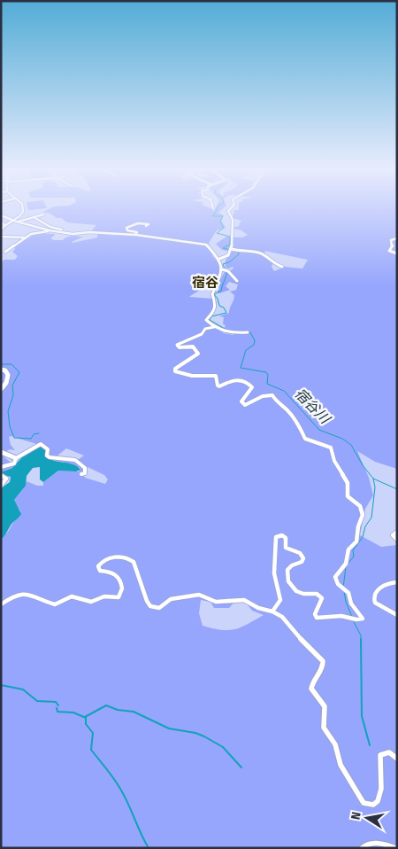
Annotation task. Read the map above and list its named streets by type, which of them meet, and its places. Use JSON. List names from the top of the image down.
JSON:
{
  "districts": ["宿谷"],
  "water": ["宿谷川"],
  "north": "left"
}
